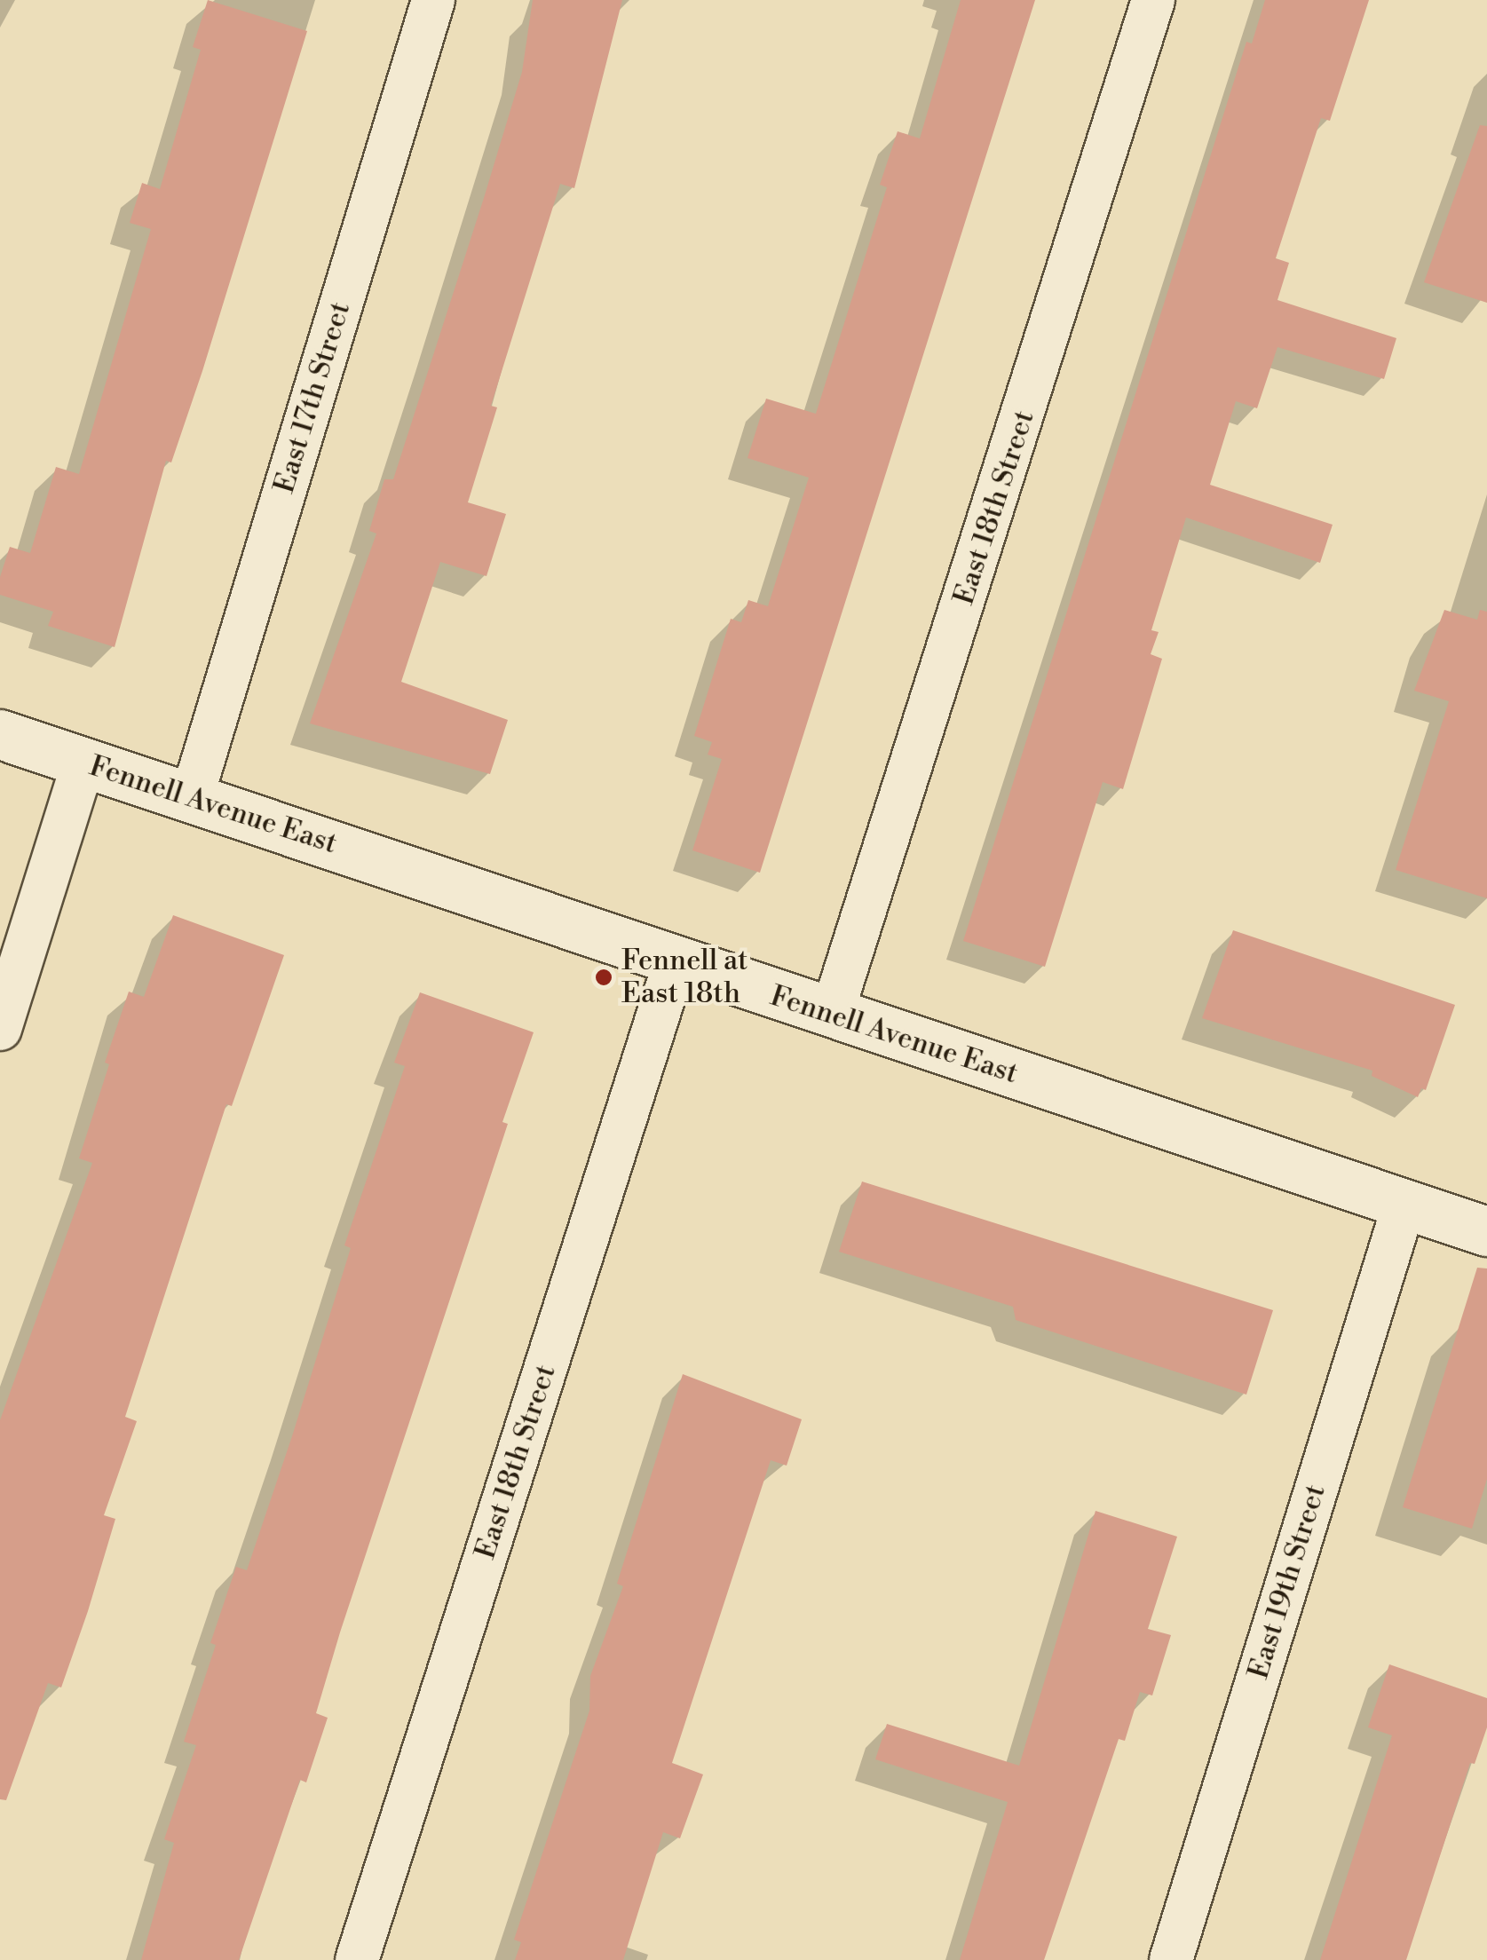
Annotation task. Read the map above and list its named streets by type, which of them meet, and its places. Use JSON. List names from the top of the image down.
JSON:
{
  "streets": {
    "main road": ["Fennell Avenue East"],
    "street": ["East 17th Street", "East 18th Street", "East 19th Street"]
  },
  "crossings": [
    ["East 17th Street", "Fennell Avenue East"],
    ["East 18th Street", "Fennell Avenue East"],
    ["Fennell Avenue East", "East 19th Street"]
  ],
  "places": ["Fennell at East 18th"]
}
